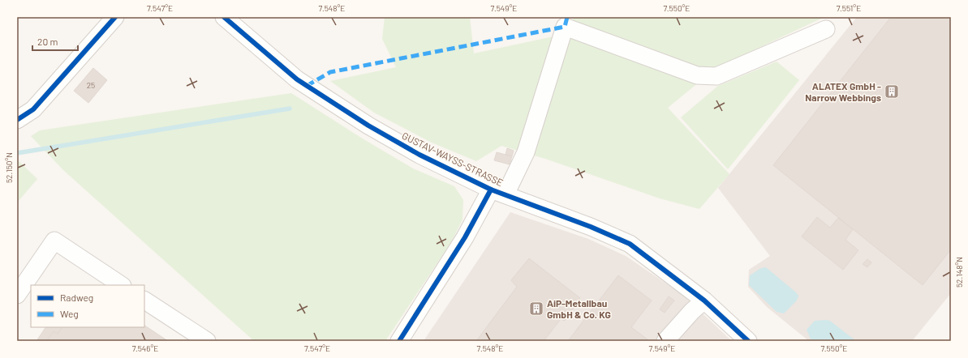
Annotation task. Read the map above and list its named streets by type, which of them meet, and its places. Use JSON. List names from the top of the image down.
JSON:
{
  "streets": {
    "street": ["GUSTAV-WAYSS-STRASSE"]
  },
  "places": {
    "building": ["ALATEX GmbH - Narrow Webbings", "AiP-Metallbau GmbH & Co. KG"]
  },
  "house_numbers": ["25"],
  "legend": ["Radweg", "Weg"],
  "scale_bar": "20 m",
  "coordinates": [
    "7.547°E",
    "7.548°E",
    "7.549°E",
    "7.550°E",
    "7.551°E",
    "52.150°N",
    "52.148°N",
    "7.546°E"
  ]
}
